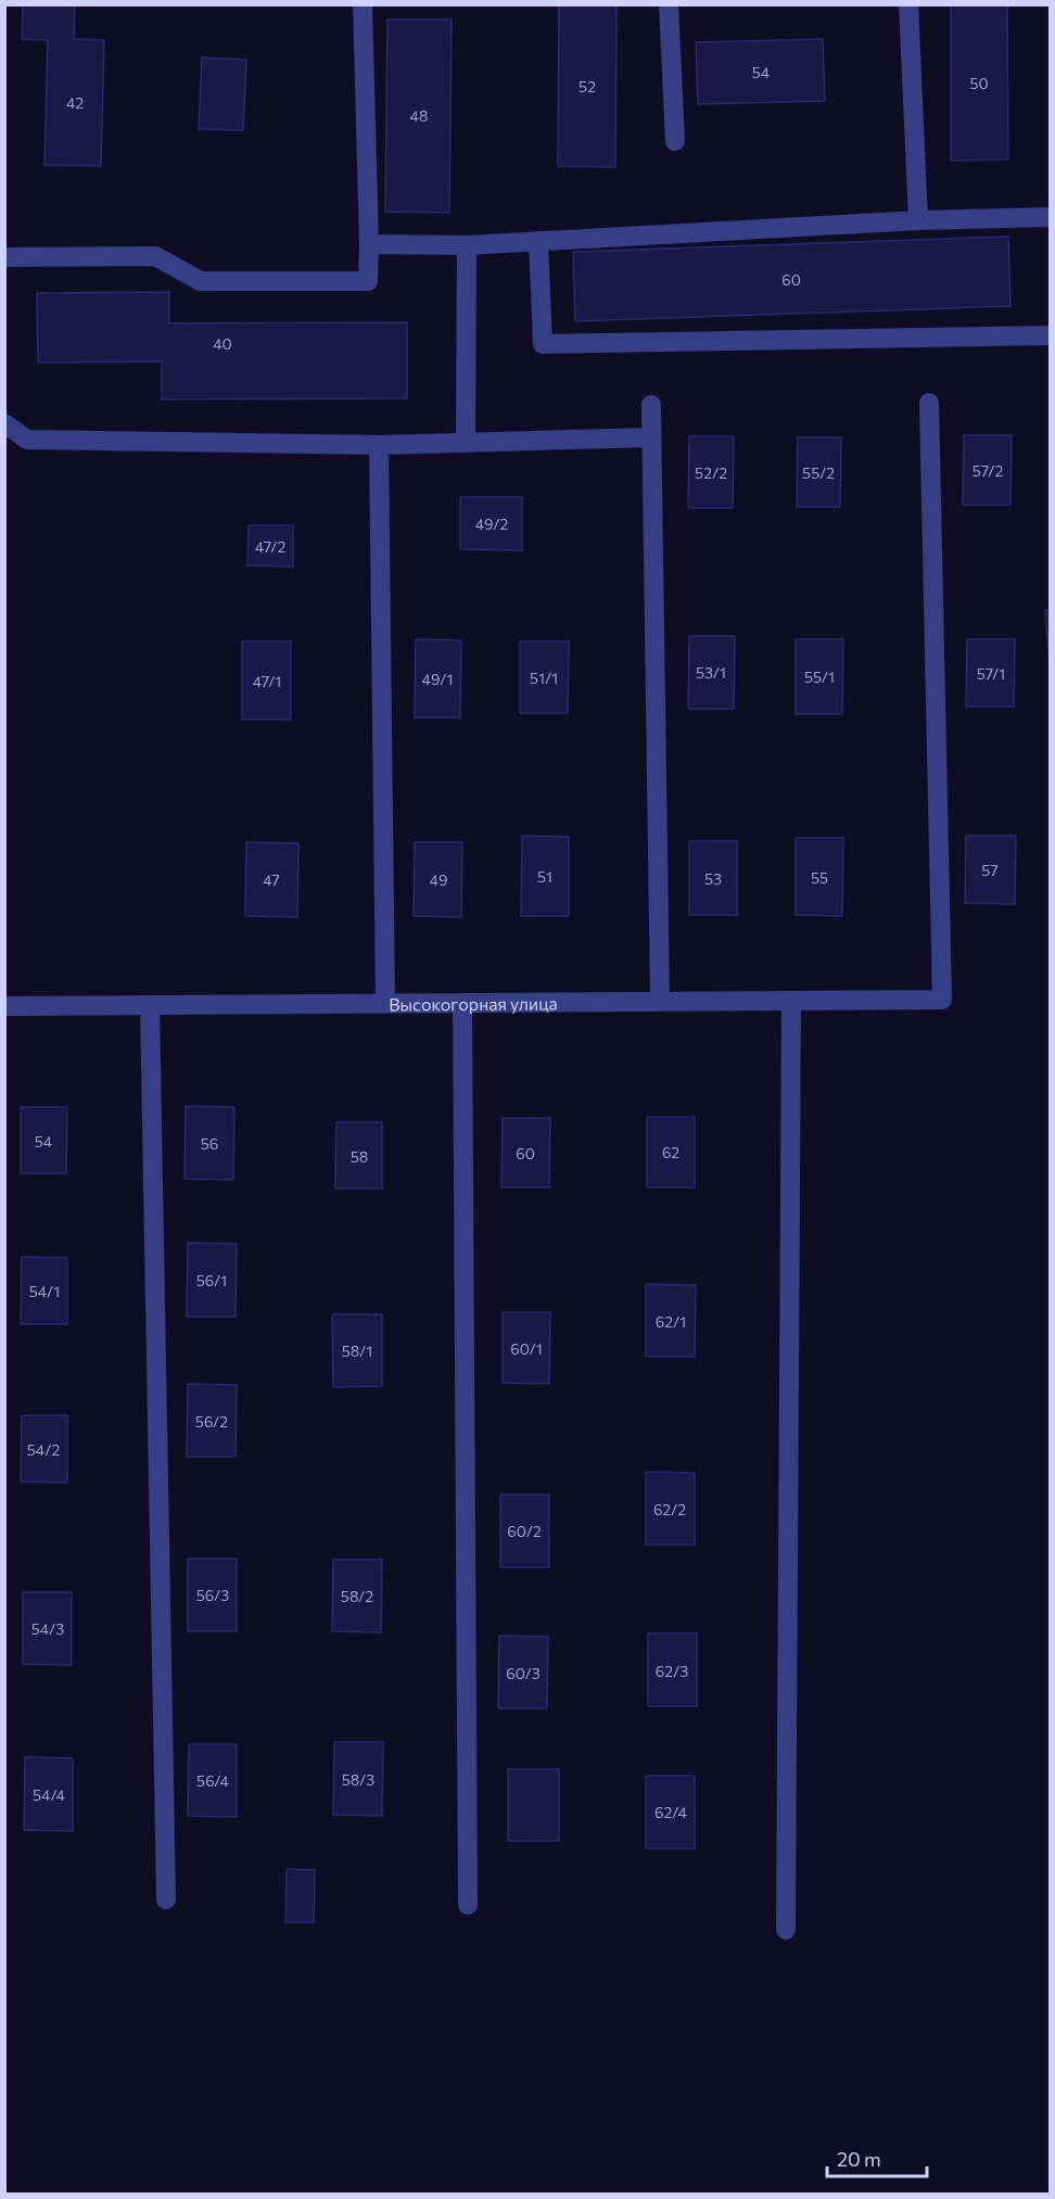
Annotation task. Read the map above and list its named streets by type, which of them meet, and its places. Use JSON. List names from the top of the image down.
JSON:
{
  "streets": {
    "street": ["Высокогорная улица"]
  },
  "house_numbers": [
    "54",
    "50",
    "52",
    "42",
    "48",
    "60",
    "40",
    "57/2",
    "52/2",
    "55/2",
    "49/2",
    "47/2",
    "53/1",
    "57/1",
    "55/1",
    "51/1",
    "49/1",
    "47/1",
    "57",
    "51",
    "55",
    "53",
    "47",
    "49",
    "54",
    "56",
    "62",
    "60",
    "58",
    "56/1",
    "54/1",
    "62/1",
    "60/1",
    "58/1",
    "56/2",
    "54/2",
    "62/2",
    "60/2",
    "56/3",
    "58/2",
    "54/3",
    "62/3",
    "60/3",
    "58/3",
    "56/4",
    "54/4",
    "62/4"
  ],
  "scale_bar": "20 m"
}
